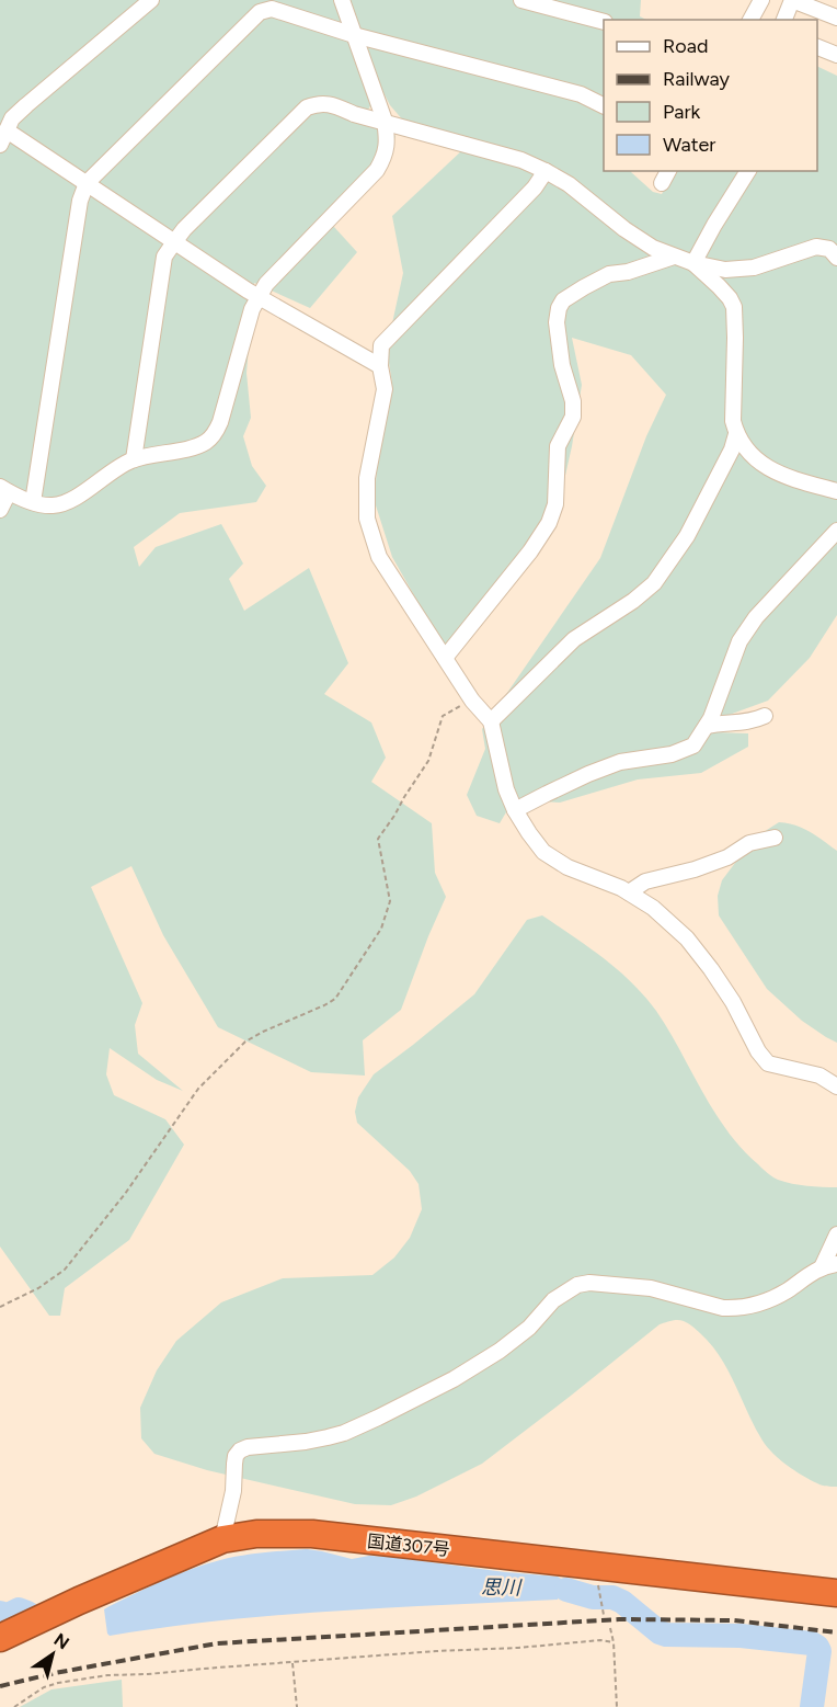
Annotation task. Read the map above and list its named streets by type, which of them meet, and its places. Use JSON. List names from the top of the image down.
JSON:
{
  "streets": {
    "highway": ["国道307号"]
  },
  "water": ["思川"],
  "legend": [
    "Road",
    "Railway",
    "Park",
    "Water"
  ],
  "north": "top right"
}
